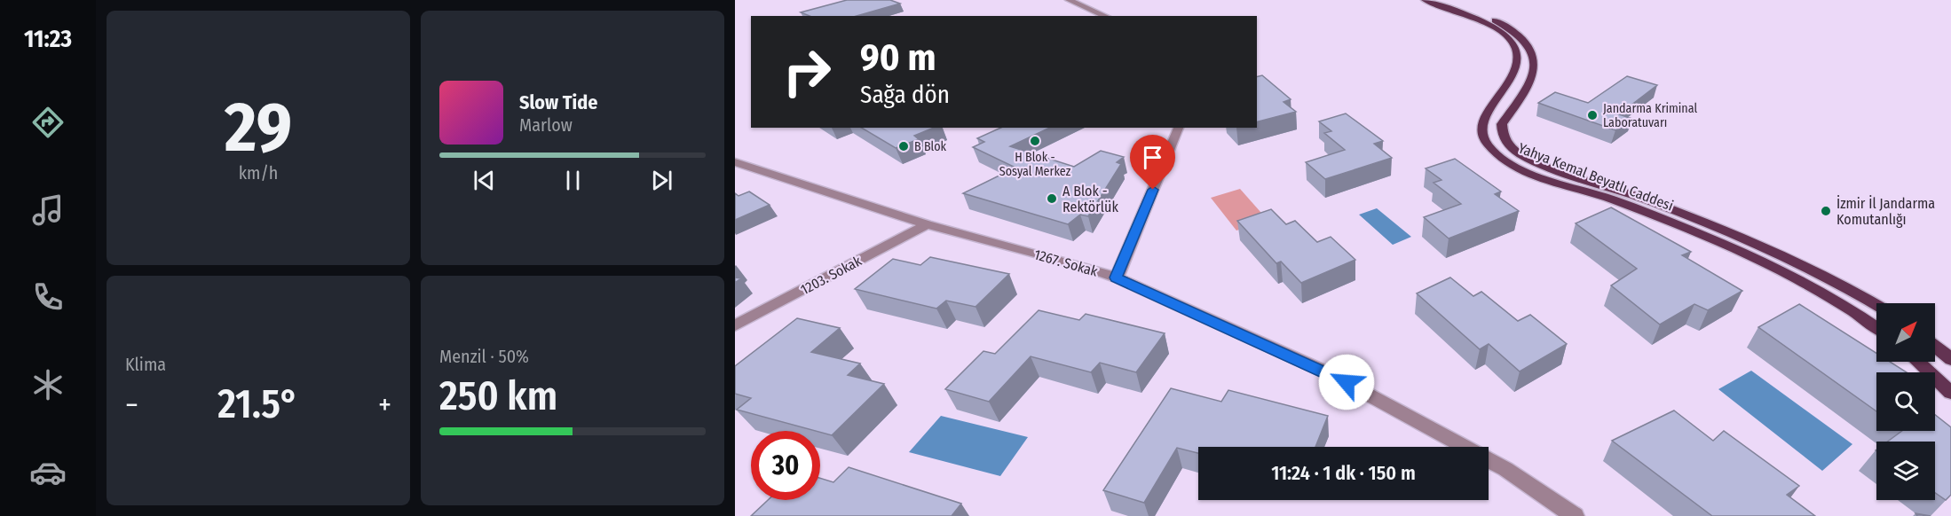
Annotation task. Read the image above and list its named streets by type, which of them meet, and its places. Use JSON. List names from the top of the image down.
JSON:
{
  "streets": {
    "main road": ["Yahya Kemal Beyatlı Caddesi"],
    "street": ["1267. Sokak", "1203. Sokak"]
  },
  "crossings": [
    ["1267. Sokak", "1203. Sokak"]
  ],
  "places": [
    "Jandarma Kriminal Laboratuvarı",
    "H Blok - Sosyal Merkez",
    "B Blok",
    "A Blok - Rektörlük",
    "İzmir İl Jandarma Komutanlığı"
  ],
  "north": "top right",
  "page": {
    "tabs": "11:23",
    "tile": [
      ["29", "km/h"],
      "Klima",
      ["Menzil · 50%", "250 km"]
    ],
    "turn": ["90 m", "Sağa dön"],
    "song": ["Slow Tide", "Marlow"],
    "heat": ["−", "21.5°", "+"],
    "limit": "30",
    "trip": "11:24 · 1 dk · 150 m"
  }
}
